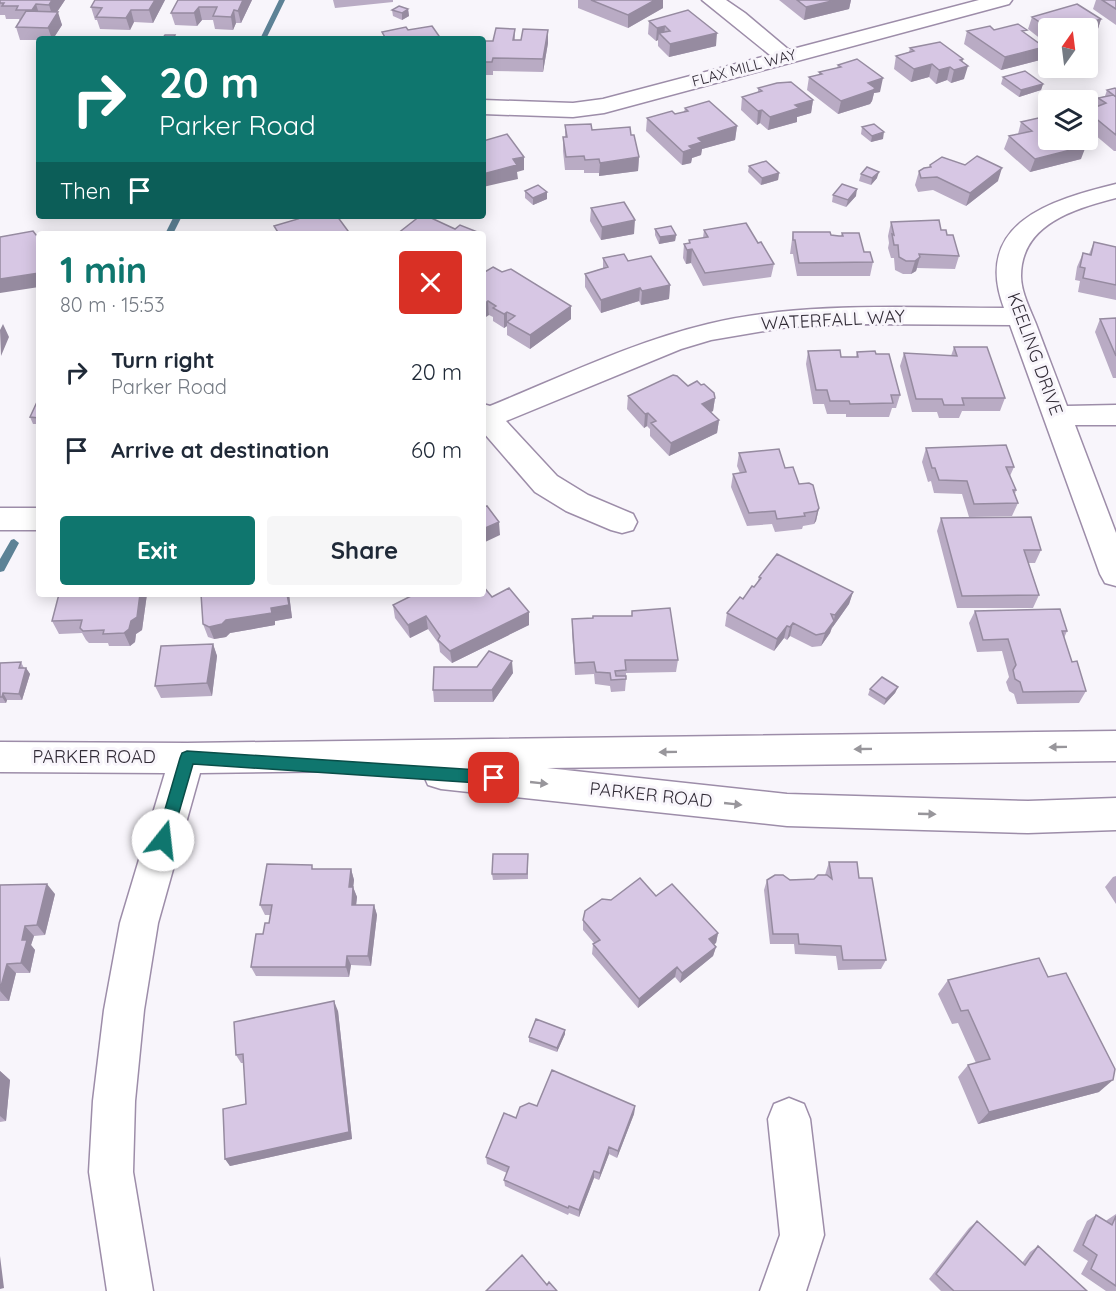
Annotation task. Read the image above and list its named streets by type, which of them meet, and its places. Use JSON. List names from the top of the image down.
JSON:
{
  "streets": {
    "street": [
      "FLAX MILL WAY",
      "WATERFALL WAY",
      "KEELING DRIVE",
      "PARKER ROAD"
    ]
  },
  "crossings": [
    ["WATERFALL WAY", "KEELING DRIVE"]
  ],
  "north": "top",
  "page": {
    "turn": ["20 m", "Parker Road"],
    "then": "Then",
    "heading": ["1 min", "80 m · 15:53"],
    "list": [
      {
        "name": "Turn right",
        "note": "Parker Road",
        "value": "20 m"
      },
      {
        "name": "Arrive at destination",
        "value": "60 m"
      }
    ],
    "buttons": ["Exit", "Share"]
  }
}
